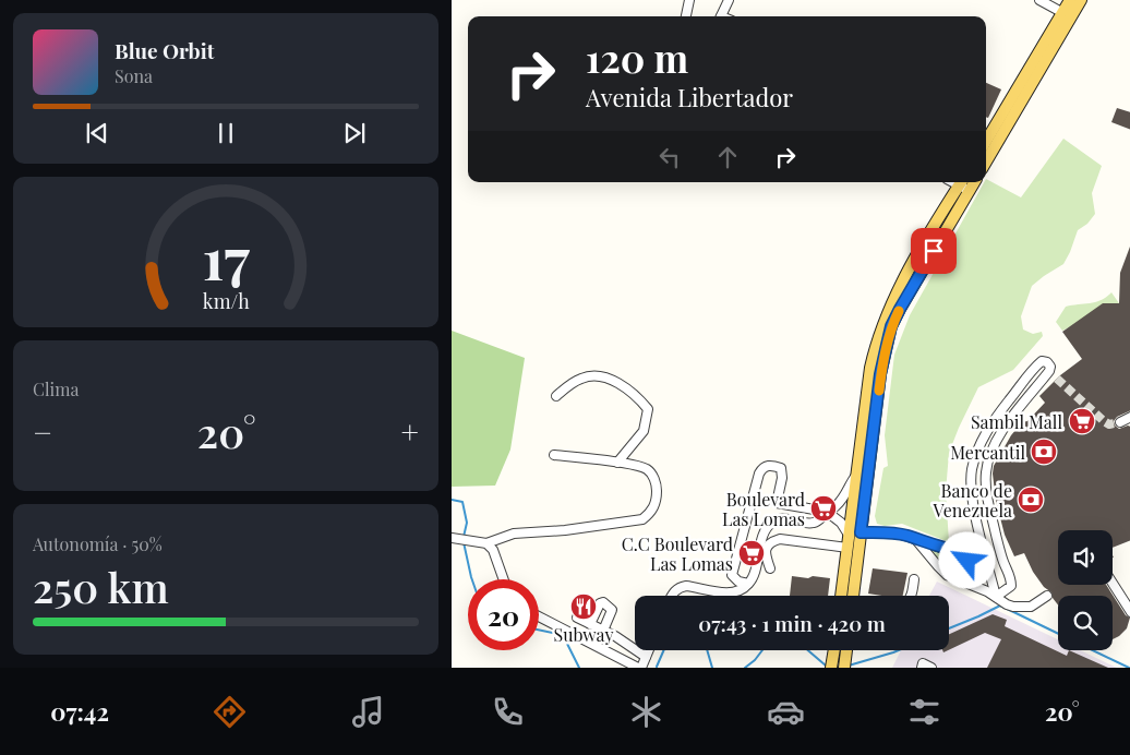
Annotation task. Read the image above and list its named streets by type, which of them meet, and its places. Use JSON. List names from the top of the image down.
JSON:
{
  "places": {
    "supermarket": ["Sambil Mall", "Boulevard Las Lomas", "C.C Boulevard Las Lomas"],
    "bank": ["Mercantil", "Banco de Venezuela"],
    "restaurant": ["Subway"]
  },
  "page": {
    "turn": ["120 m", "Avenida Libertador"],
    "song": ["Blue Orbit", "Sona"],
    "tile": [
      "Clima",
      ["Autonomía · 50%", "250 km"]
    ],
    "heat": ["−", "20°", "+"],
    "limit": "20",
    "trip": "07:43 · 1 min · 420 m",
    "tabs": ["07:42", "20°"],
    "gauge": ["17", "km/h"]
  }
}
